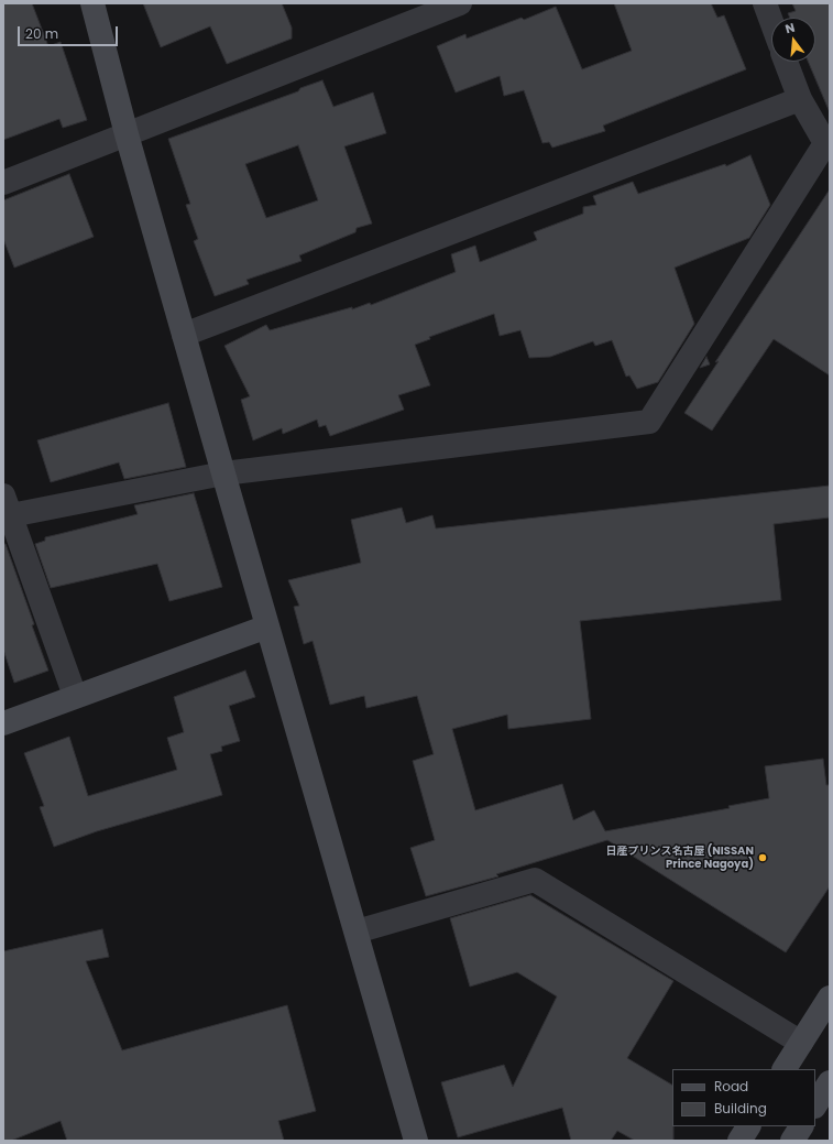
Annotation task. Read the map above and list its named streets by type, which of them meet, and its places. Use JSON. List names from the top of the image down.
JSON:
{
  "places": ["日産プリンス名古屋 (NISSAN Prince Nagoya)"],
  "legend": ["Road", "Building"],
  "scale_bar": "20 m",
  "north": "top"
}
